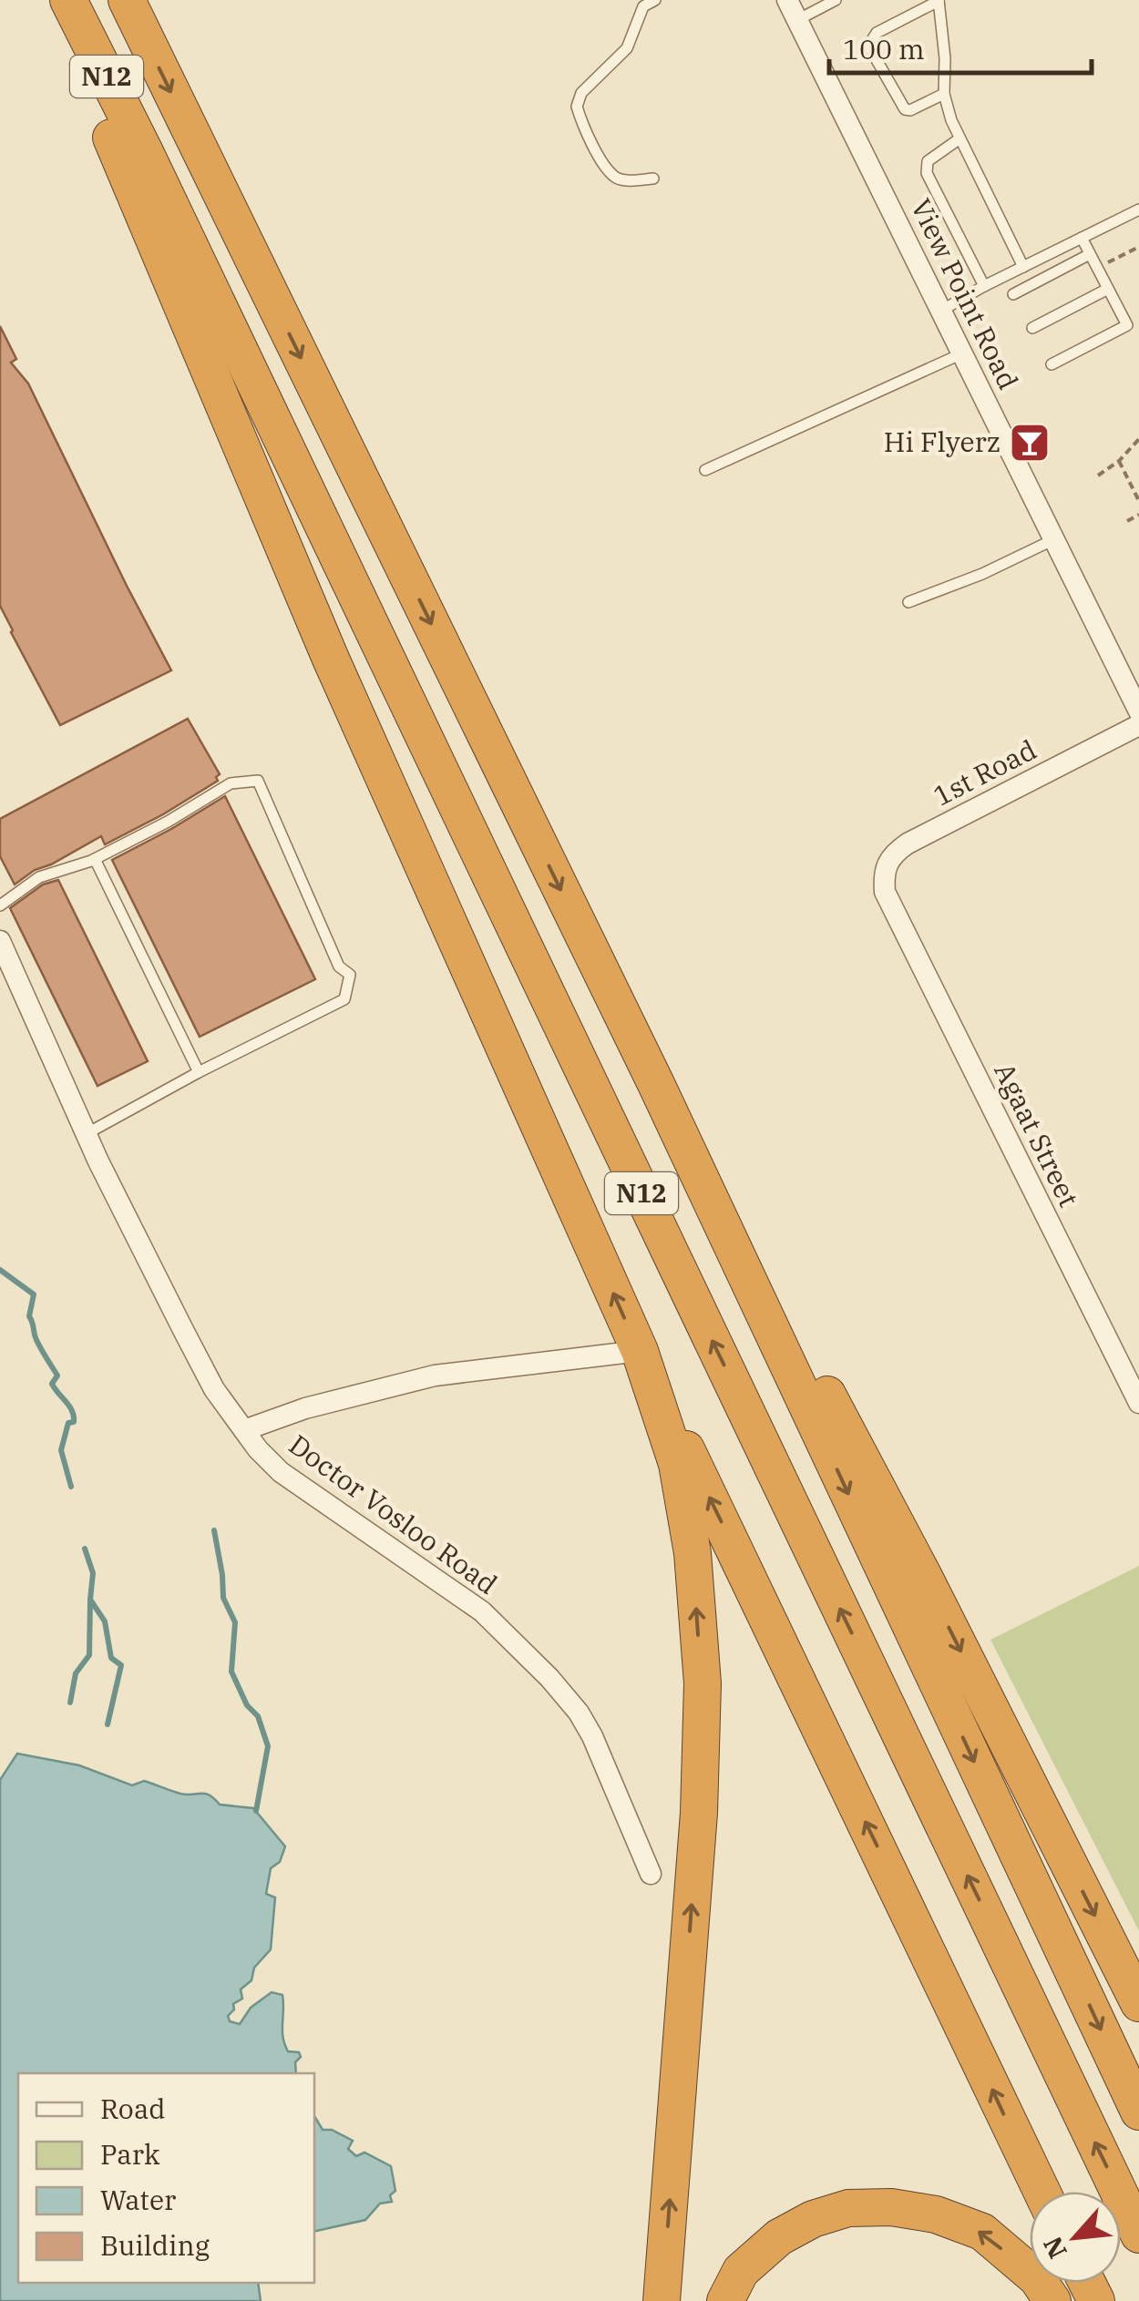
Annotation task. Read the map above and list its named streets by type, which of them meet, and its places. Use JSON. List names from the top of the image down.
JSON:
{
  "streets": {
    "highway": ["N12"],
    "street": [
      "View Point Road",
      "1st Road",
      "Agaat Street",
      "Doctor Vosloo Road"
    ]
  },
  "crossings": [
    ["1st Road", "Agaat Street"]
  ],
  "places": {
    "bar": ["Hi Flyerz"]
  },
  "legend": [
    "Road",
    "Park",
    "Water",
    "Building"
  ],
  "scale_bar": "100 m",
  "north": "bottom left"
}
